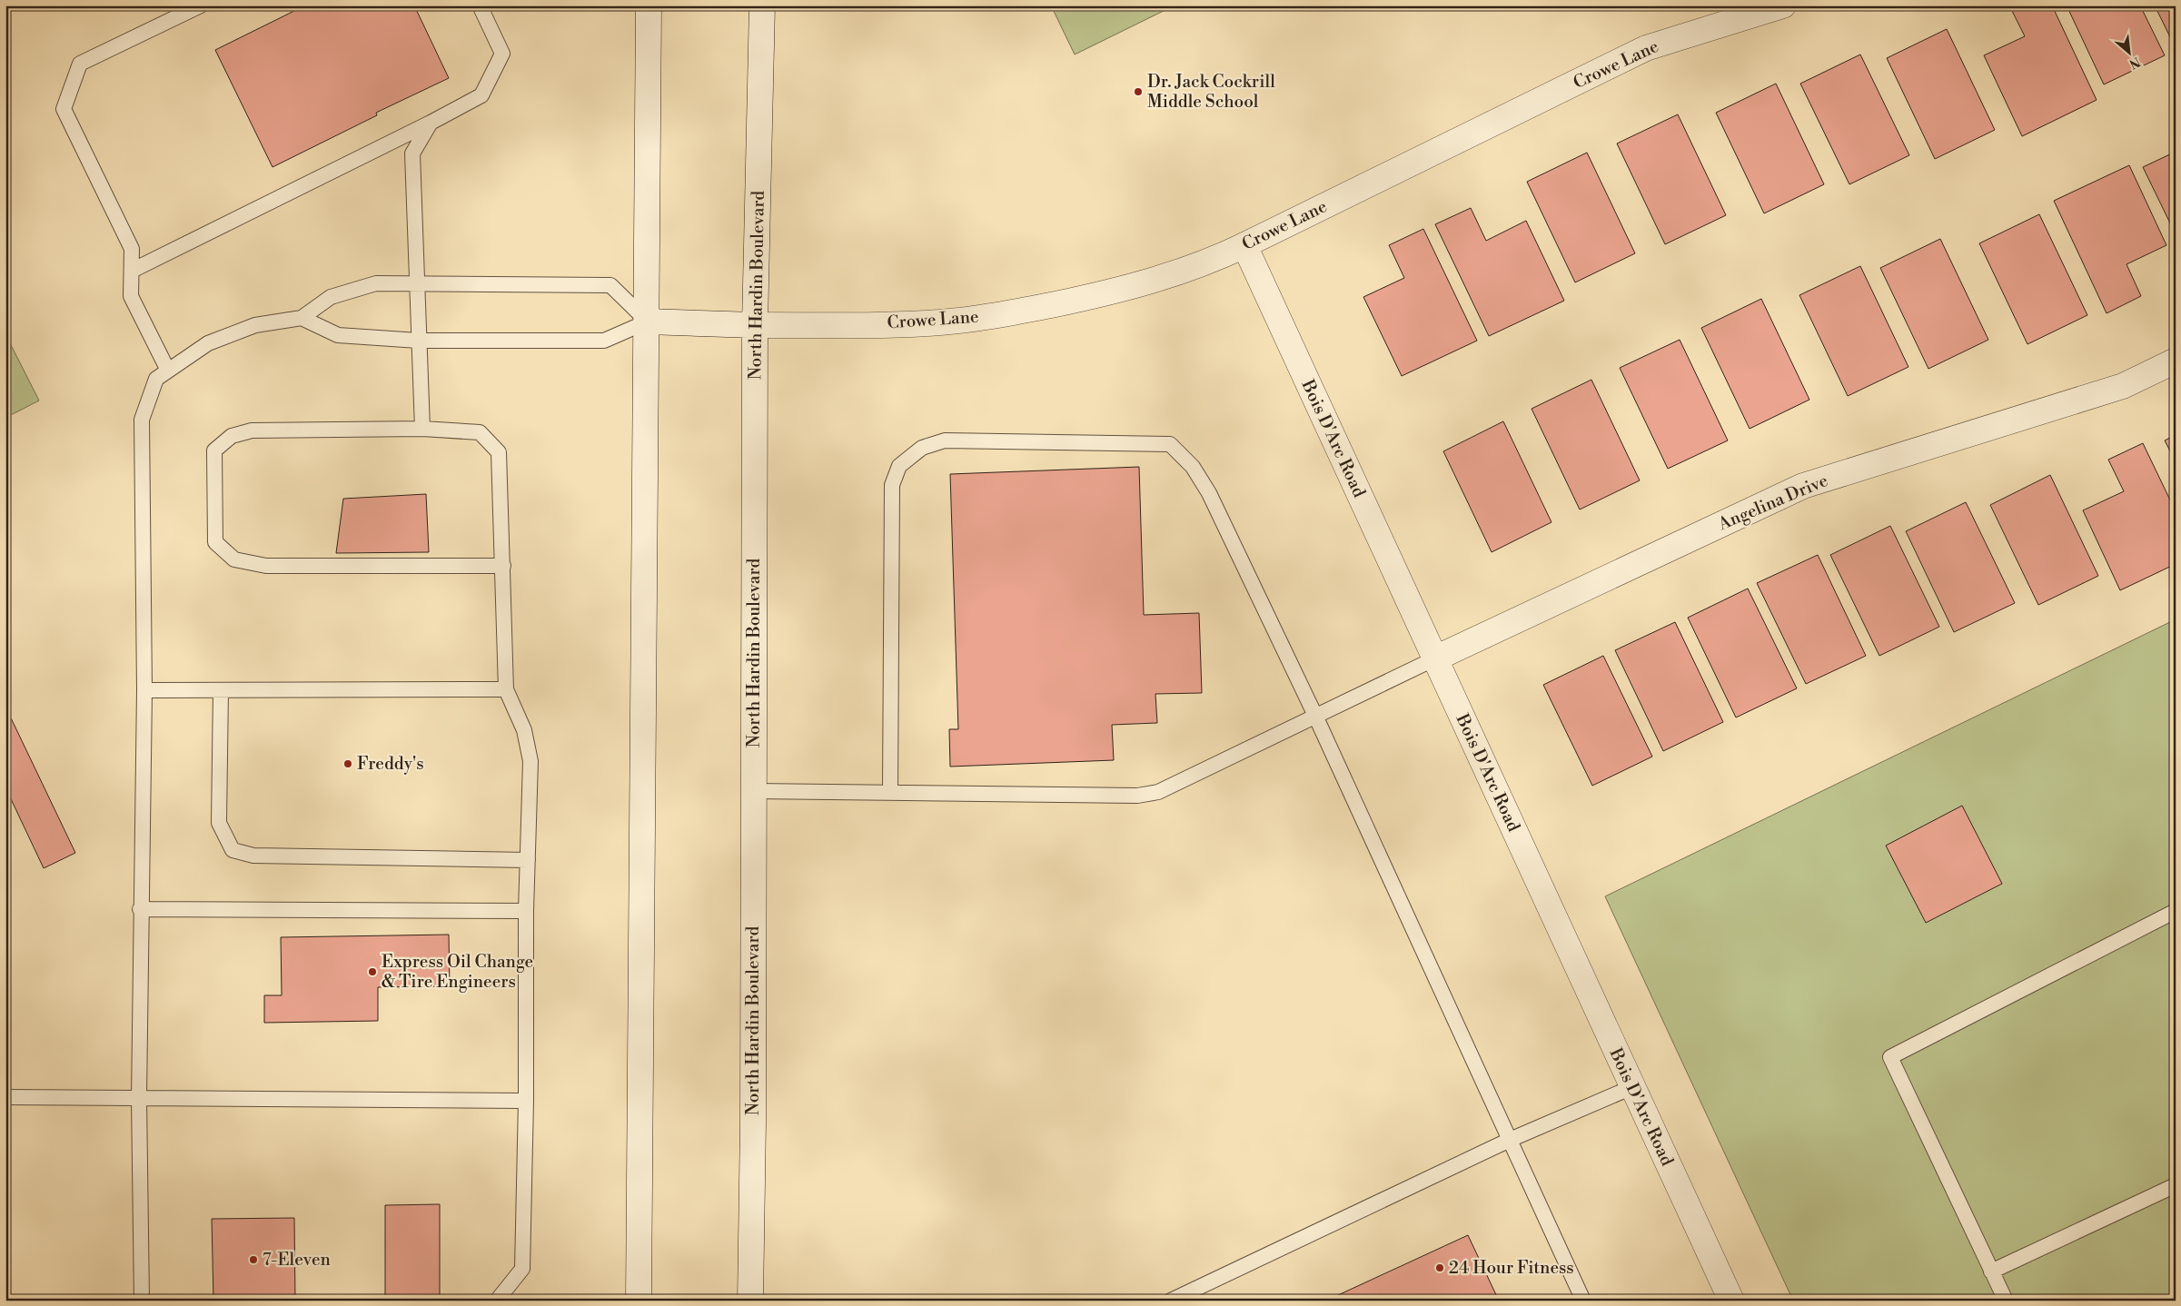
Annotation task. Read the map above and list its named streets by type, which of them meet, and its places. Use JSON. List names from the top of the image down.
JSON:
{
  "streets": {
    "street": [
      "Crowe Lane",
      "North Hardin Boulevard",
      "Bois D'Arc Road",
      "Angelina Drive"
    ]
  },
  "crossings": [
    ["Crowe Lane", "North Hardin Boulevard"],
    ["Crowe Lane", "Bois D'Arc Road"],
    ["Bois D'Arc Road", "Angelina Drive"]
  ],
  "places": [
    "Dr. Jack Cockrill Middle School",
    "Freddy's",
    "Express Oil Change & Tire Engineers",
    "7-Eleven",
    "24 Hour Fitness"
  ],
  "north": "bottom right"
}
